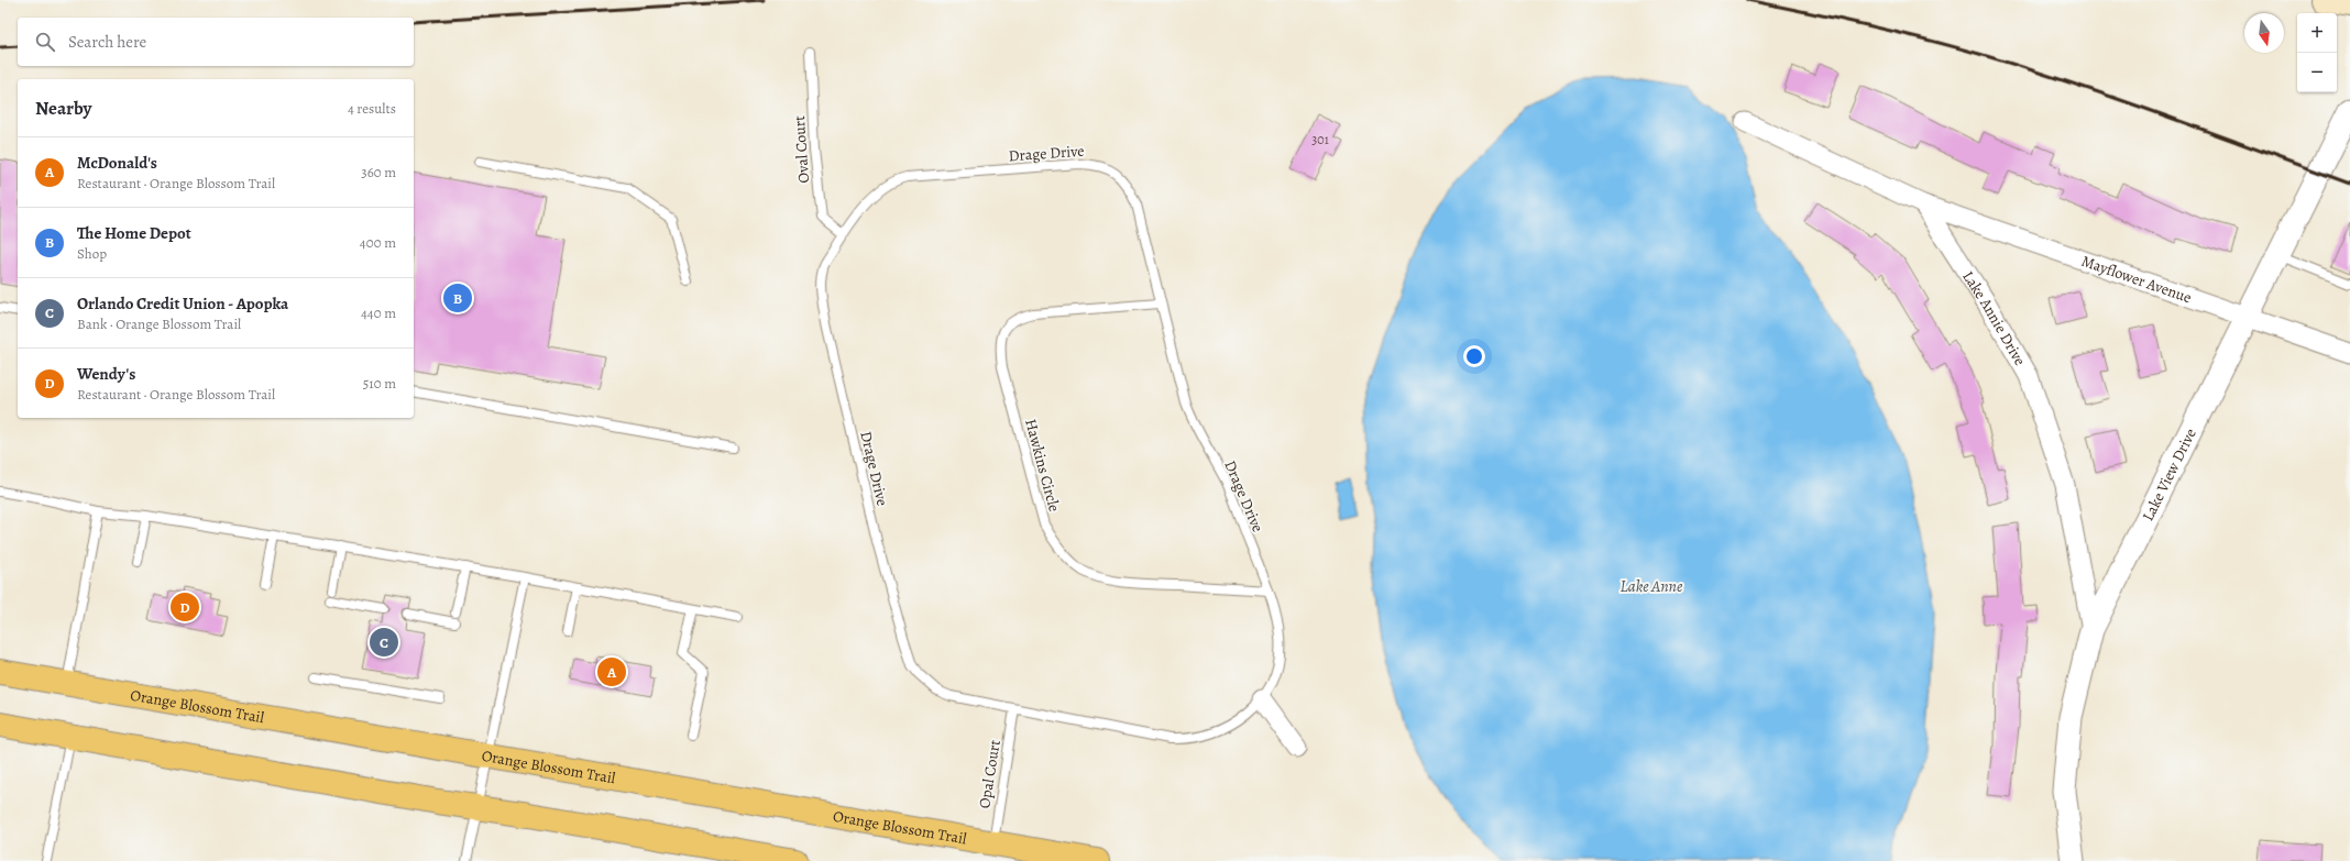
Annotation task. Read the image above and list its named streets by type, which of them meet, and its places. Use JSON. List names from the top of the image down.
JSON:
{
  "streets": {
    "main road": ["Orange Blossom Trail"],
    "street": ["Mayflower Avenue", "Lake Annie Drive", "Lake View Drive"],
    "lane": [
      "Oval Court",
      "Drage Drive",
      "Hawkins Circle",
      "Opal Court"
    ]
  },
  "crossings": [
    ["Oval Court", "Drage Drive"],
    ["Drage Drive", "Hawkins Circle"],
    ["Drage Drive", "Opal Court"],
    ["Mayflower Avenue", "Lake Annie Drive"],
    ["Mayflower Avenue", "Lake View Drive"],
    ["Lake Annie Drive", "Lake View Drive"],
    ["Orange Blossom Trail", "Opal Court"]
  ],
  "water": ["Lake Anne"],
  "house_numbers": ["301"],
  "north": "bottom",
  "page": {
    "map_buttons": ["+", "−"],
    "search": "Search here",
    "heading": ["Nearby", "4 results"],
    "list": [
      {
        "mark": "A",
        "name": "McDonald's",
        "note": "Restaurant · Orange Blossom Trail",
        "value": "360 m"
      },
      {
        "mark": "B",
        "name": "The Home Depot",
        "note": "Shop",
        "value": "400 m"
      },
      {
        "mark": "C",
        "name": "Orlando Credit Union - Apopka",
        "note": "Bank · Orange Blossom Trail",
        "value": "440 m"
      },
      {
        "mark": "D",
        "name": "Wendy's",
        "note": "Restaurant · Orange Blossom Trail",
        "value": "510 m"
      }
    ],
    "pins": [
      "B",
      "D",
      "C",
      "A"
    ]
  }
}
